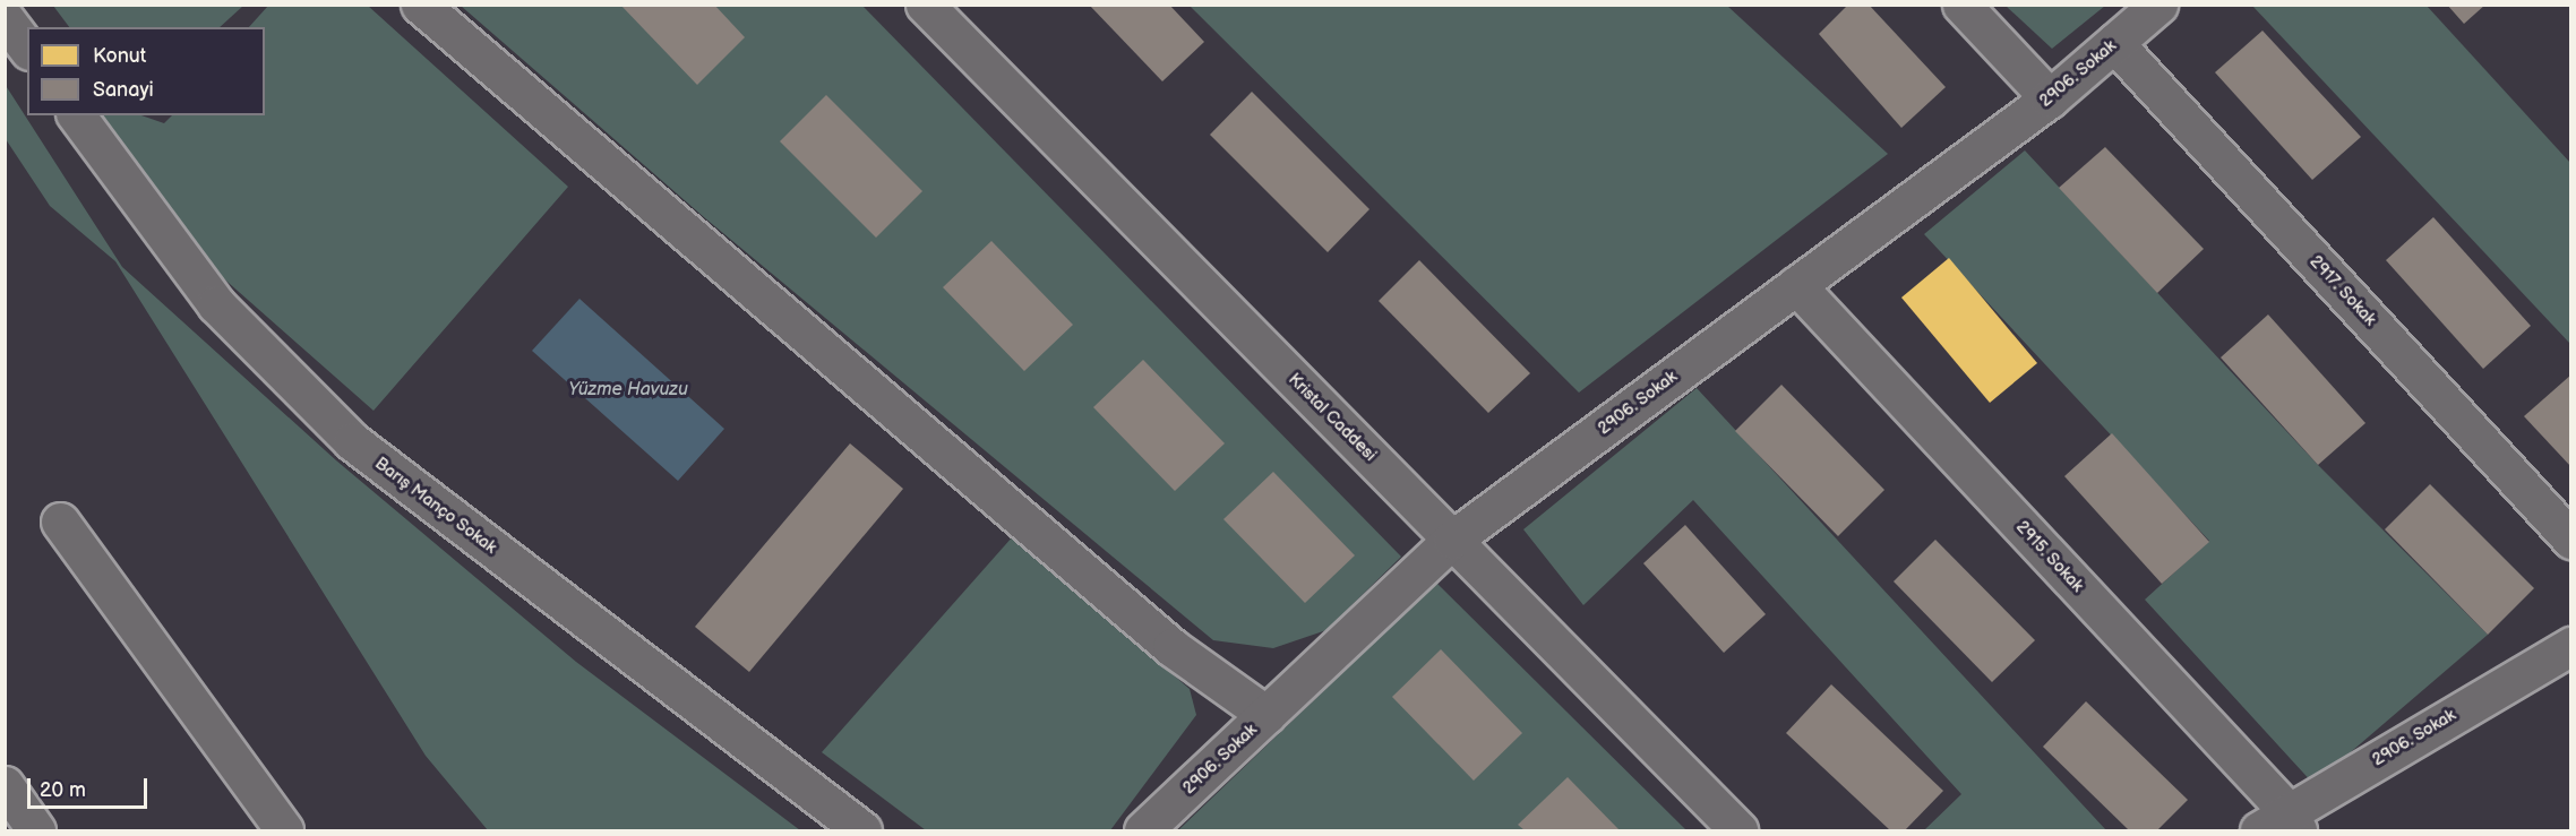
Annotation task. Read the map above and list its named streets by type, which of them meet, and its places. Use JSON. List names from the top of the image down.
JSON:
{
  "streets": {
    "street": [
      "2906. Sokak",
      "2917. Sokak",
      "Kristal Caddesi",
      "Barış Manço Sokak",
      "2915. Sokak"
    ]
  },
  "crossings": [
    ["2906. Sokak", "2917. Sokak"],
    ["2906. Sokak", "Kristal Caddesi"],
    ["2906. Sokak", "2915. Sokak"]
  ],
  "water": ["Yüzme Havuzu"],
  "legend": ["Konut", "Sanayi"],
  "scale_bar": "20 m"
}
